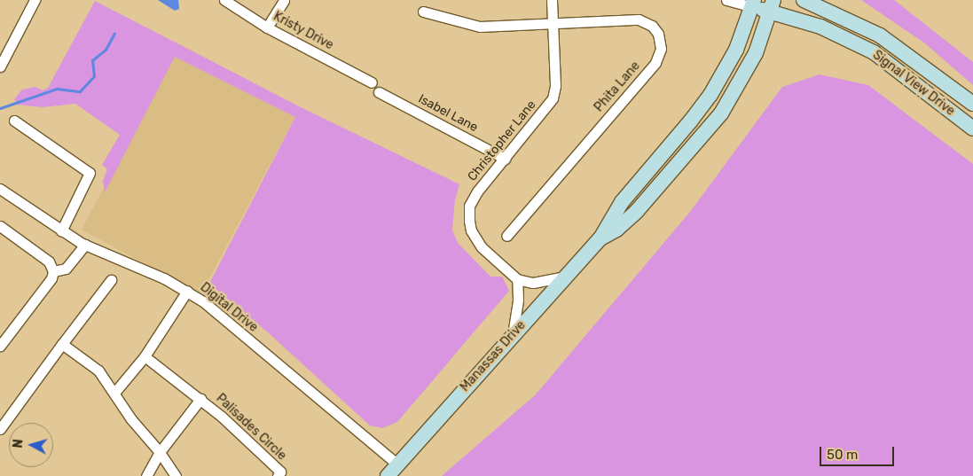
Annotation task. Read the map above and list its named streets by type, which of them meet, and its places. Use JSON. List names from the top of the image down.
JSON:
{
  "streets": {
    "main road": ["Signal View Drive", "Manassas Drive"],
    "street": [
      "Kristy Drive",
      "Phita Lane",
      "Isabel Lane",
      "Christopher Lane",
      "Digital Drive",
      "Palisades Circle"
    ]
  },
  "crossings": [
    ["Signal View Drive", "Manassas Drive"],
    ["Phita Lane", "Christopher Lane"],
    ["Isabel Lane", "Christopher Lane"],
    ["Digital Drive", "Manassas Drive"]
  ],
  "scale_bar": "50 m",
  "north": "left"
}
